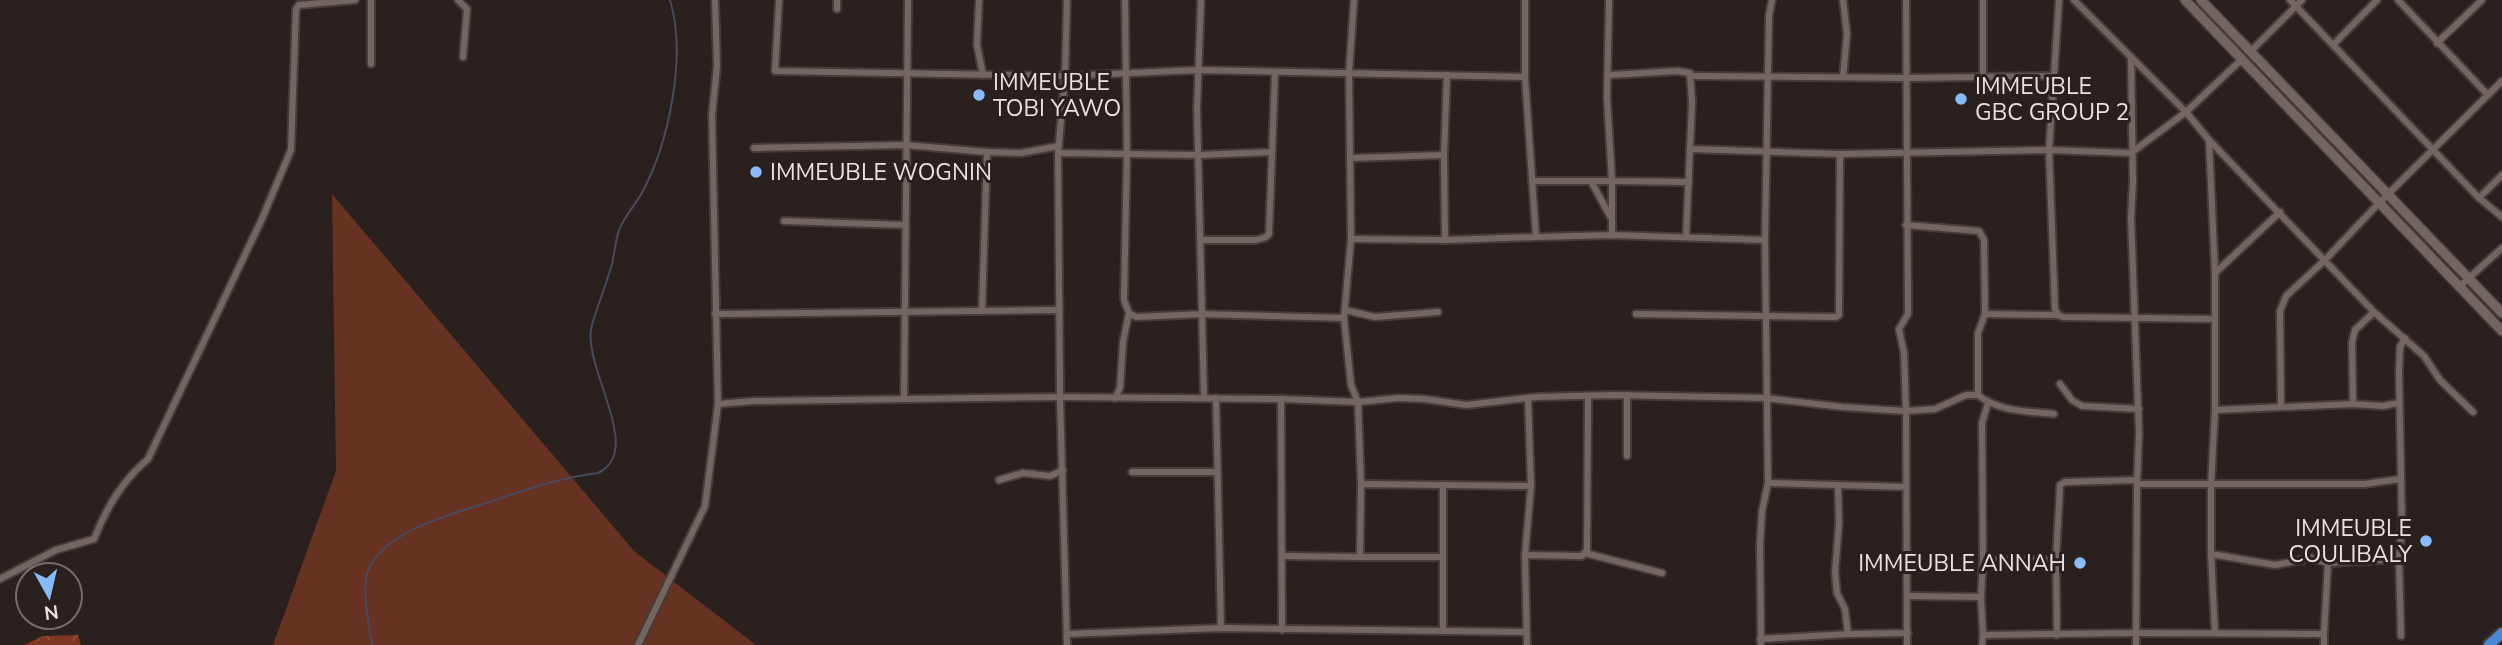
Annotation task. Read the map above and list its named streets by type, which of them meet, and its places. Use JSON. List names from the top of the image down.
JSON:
{
  "places": [
    "IMMEUBLE TOBI YAWO",
    "IMMEUBLE GBC GROUP 2",
    "IMMEUBLE WOGNIN",
    "IMMEUBLE COULIBALY",
    "IMMEUBLE ANNAH"
  ],
  "north": "bottom"
}
